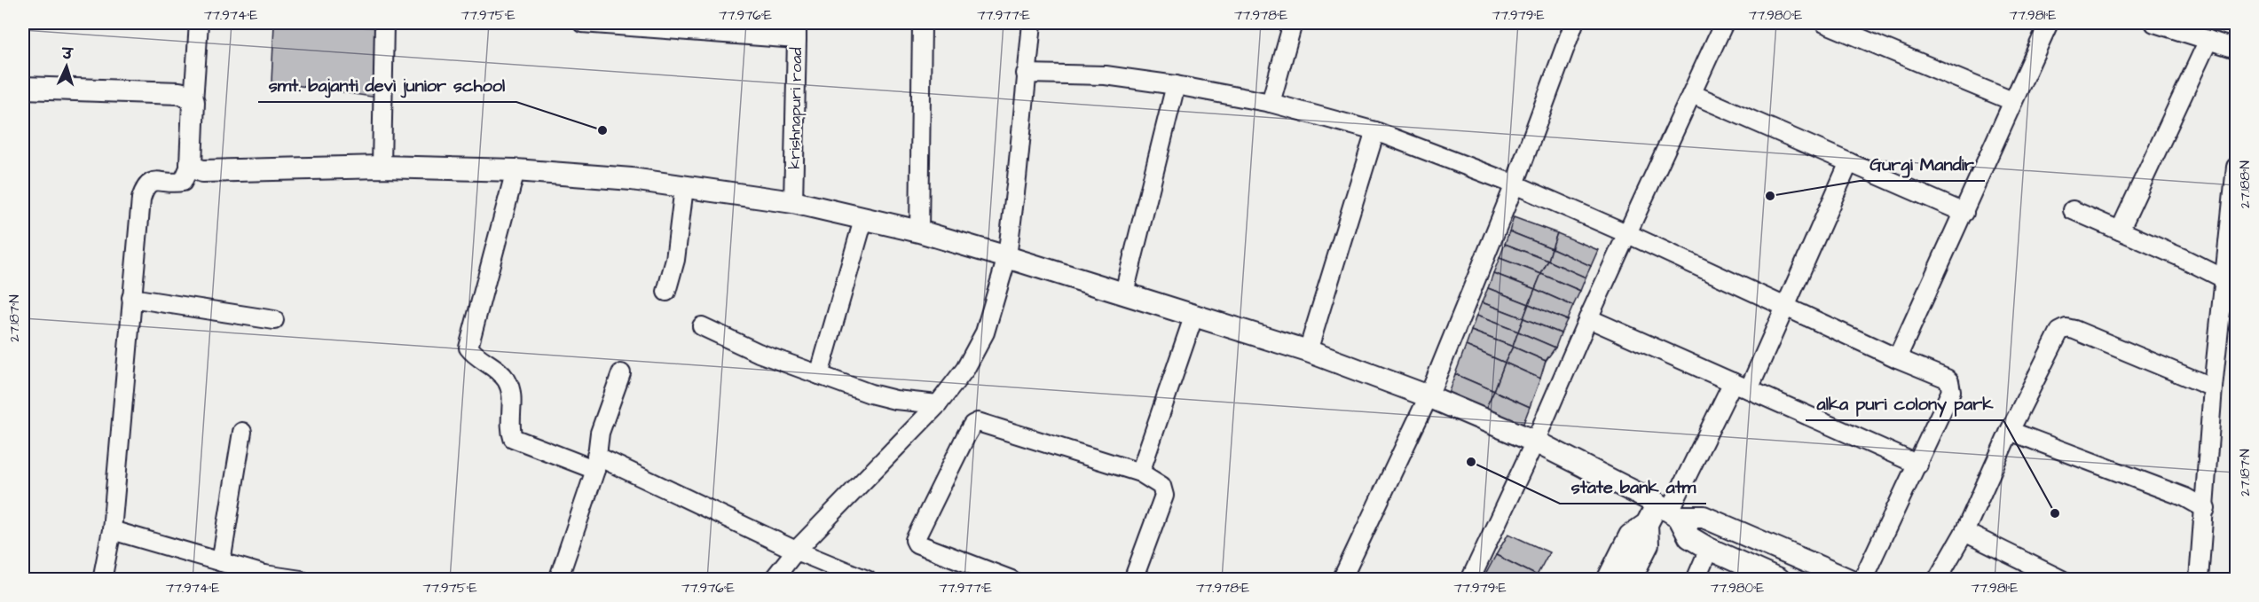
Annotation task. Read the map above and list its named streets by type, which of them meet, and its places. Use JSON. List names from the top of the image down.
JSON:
{
  "streets": {
    "street": ["krishnapuri road"]
  },
  "places": [
    "smt. bajanti devi junior school",
    "Gurgi Mandir",
    "state bank atm",
    "alka puri colony park"
  ],
  "north": "top",
  "coordinates": [
    "77.974°E",
    "77.975°E",
    "77.976°E",
    "77.977°E",
    "77.978°E",
    "77.979°E",
    "77.980°E",
    "77.981°E",
    "27.188°N",
    "27.187°N"
  ]
}
